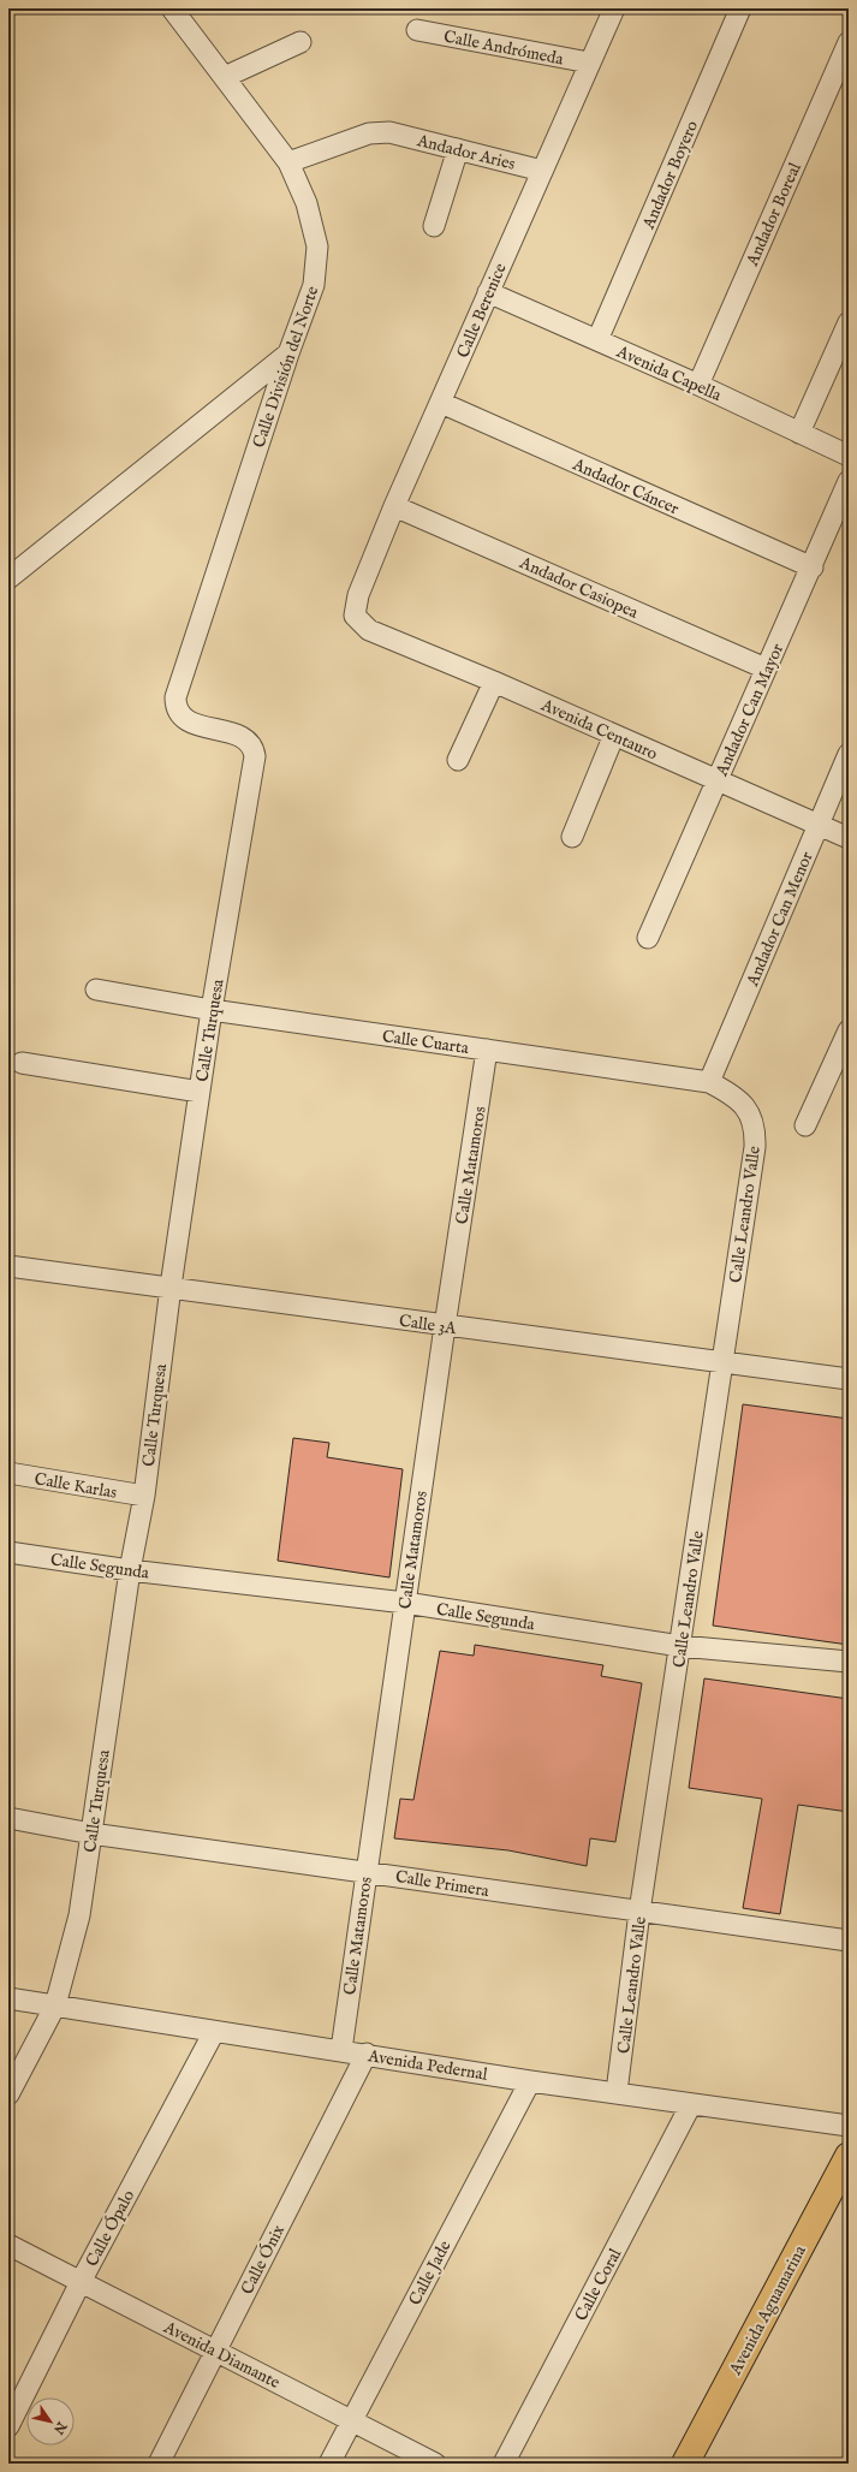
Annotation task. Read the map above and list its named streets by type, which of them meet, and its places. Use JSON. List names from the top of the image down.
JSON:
{
  "streets": {
    "main road": ["Avenida Aguamarina"],
    "street": [
      "Calle Andrómeda",
      "Andador Aries",
      "Andador Boyero",
      "Andador Boreal",
      "Calle Berenice",
      "Calle División del Norte",
      "Avenida Capella",
      "Andador Cáncer",
      "Andador Casiopea",
      "Andador Can Mayor",
      "Avenida Centauro",
      "Andador Can Menor",
      "Calle Turquesa",
      "Calle Cuarta",
      "Calle Matamoros",
      "Calle Leandro Valle",
      "Calle 3A",
      "Calle Karlas",
      "Calle Segunda",
      "Calle Primera",
      "Avenida Pedernal",
      "Calle Ópalo",
      "Calle Ónix",
      "Calle Jade",
      "Calle Coral",
      "Avenida Diamante"
    ]
  },
  "crossings": [
    ["Calle Andrómeda", "Calle Berenice"],
    ["Andador Aries", "Calle Berenice"],
    ["Andador Aries", "Calle División del Norte"],
    ["Andador Boyero", "Avenida Capella"],
    ["Andador Boreal", "Avenida Capella"],
    ["Calle Berenice", "Avenida Capella"],
    ["Calle Berenice", "Andador Cáncer"],
    ["Calle Berenice", "Andador Casiopea"],
    ["Calle Berenice", "Avenida Centauro"],
    ["Calle División del Norte", "Calle Turquesa"],
    ["Andador Cáncer", "Andador Can Mayor"],
    ["Andador Casiopea", "Andador Can Mayor"],
    ["Andador Can Mayor", "Avenida Centauro"],
    ["Avenida Centauro", "Andador Can Menor"],
    ["Andador Can Menor", "Calle Cuarta"],
    ["Calle Turquesa", "Calle Cuarta"],
    ["Calle Turquesa", "Calle 3A"],
    ["Calle Turquesa", "Calle Karlas"],
    ["Calle Turquesa", "Calle Segunda"],
    ["Calle Turquesa", "Calle Primera"],
    ["Calle Turquesa", "Avenida Pedernal"],
    ["Calle Cuarta", "Calle Matamoros"],
    ["Calle Cuarta", "Calle Leandro Valle"],
    ["Calle Matamoros", "Calle 3A"],
    ["Calle Matamoros", "Calle Segunda"],
    ["Calle Matamoros", "Calle Primera"],
    ["Calle Matamoros", "Avenida Pedernal"],
    ["Calle Leandro Valle", "Calle 3A"],
    ["Calle Leandro Valle", "Calle Segunda"],
    ["Calle Leandro Valle", "Calle Primera"],
    ["Calle Leandro Valle", "Avenida Pedernal"],
    ["Avenida Pedernal", "Calle Ópalo"],
    ["Avenida Pedernal", "Calle Ónix"],
    ["Avenida Pedernal", "Calle Jade"],
    ["Avenida Pedernal", "Calle Coral"],
    ["Calle Ópalo", "Avenida Diamante"],
    ["Calle Ónix", "Avenida Diamante"],
    ["Calle Jade", "Avenida Diamante"]
  ],
  "north": "bottom right"
}
